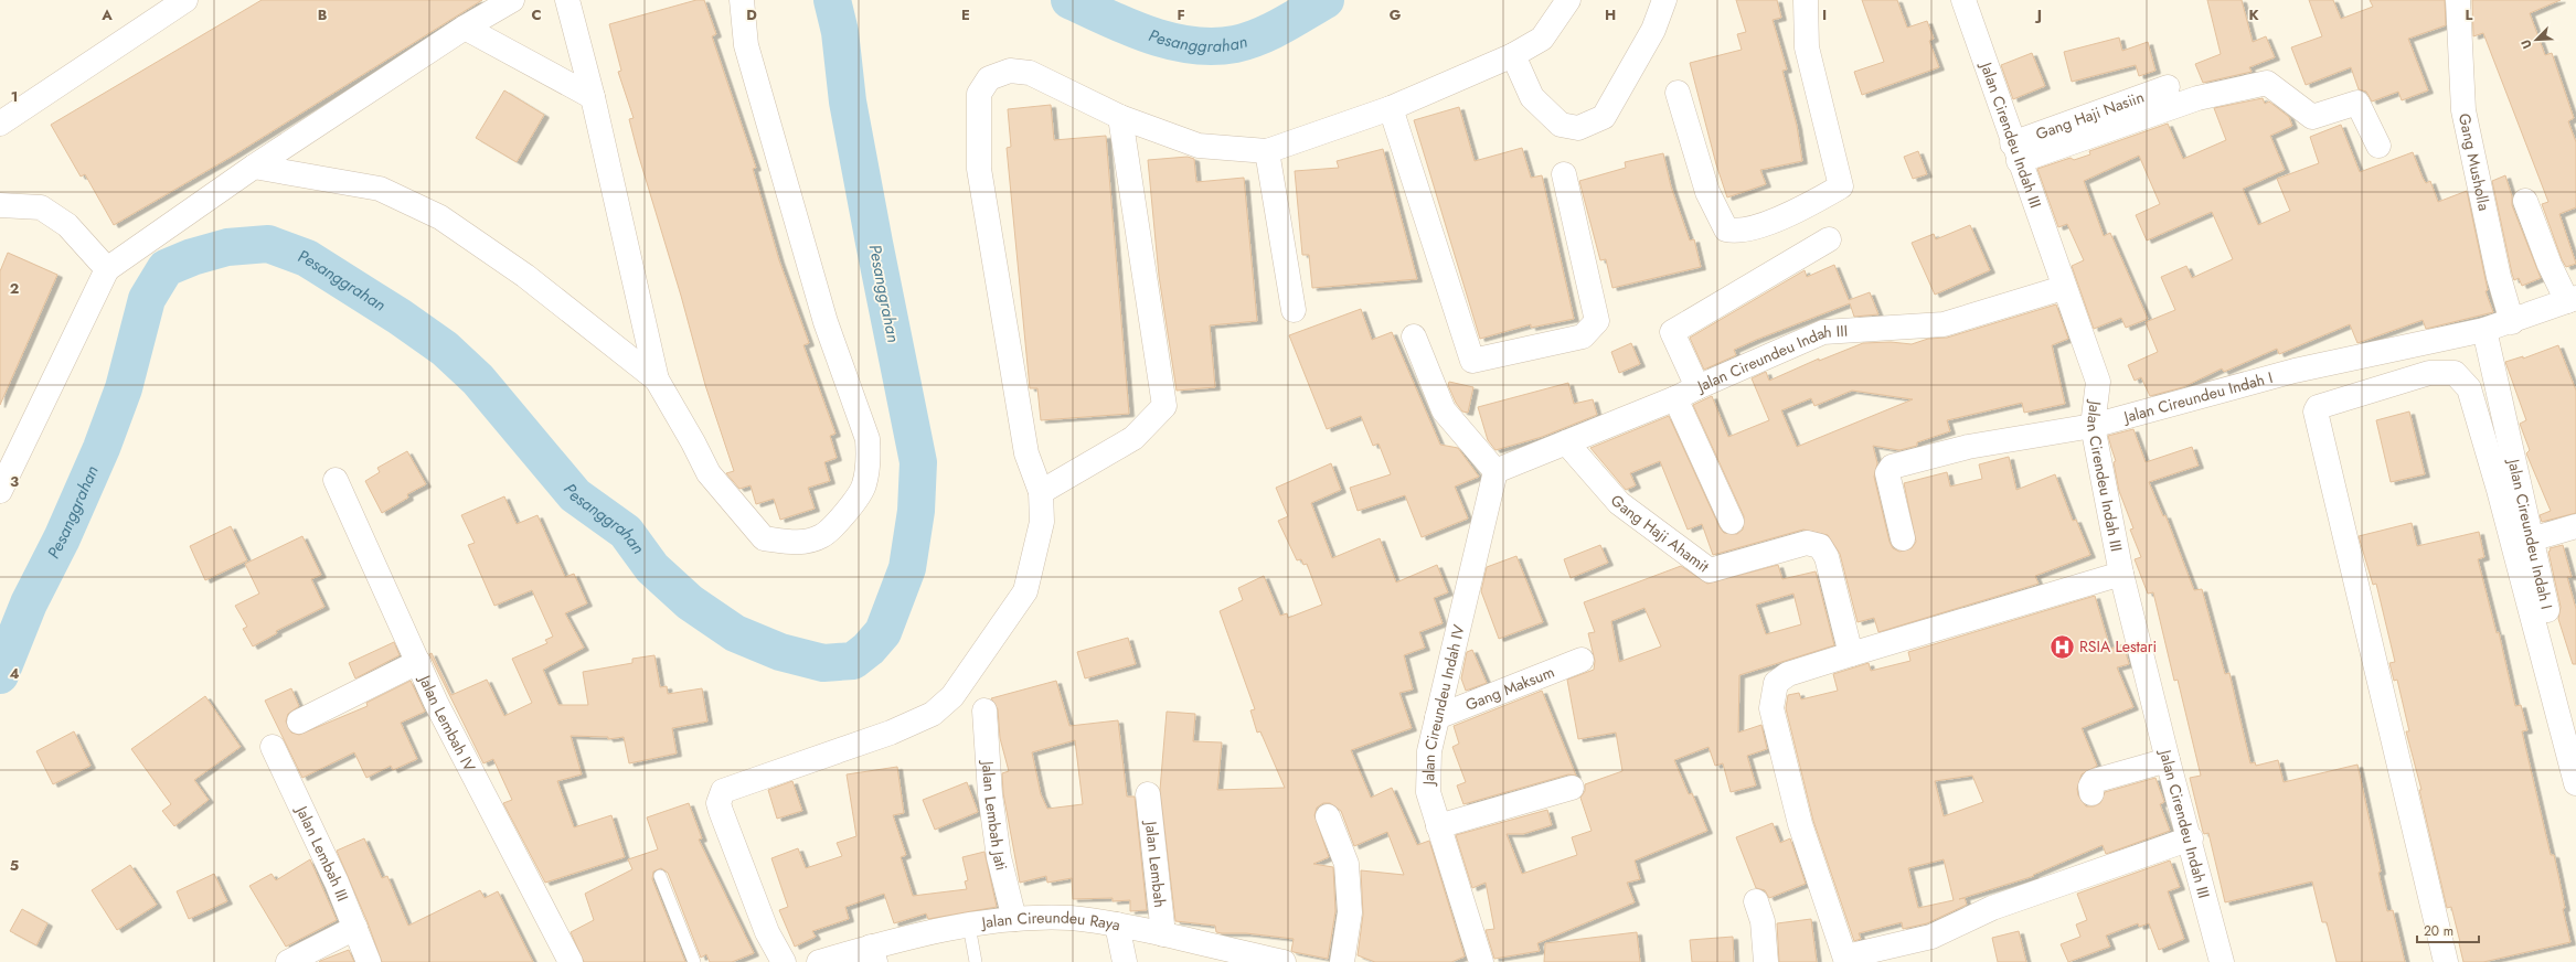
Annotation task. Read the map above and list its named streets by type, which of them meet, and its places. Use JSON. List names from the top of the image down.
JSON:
{
  "streets": {
    "street": [
      "Gang Haji Nasiin",
      "Jalan Cirendeu Indah III",
      "Gang Musholla",
      "Jalan Cireundeu Indah III",
      "Jalan Cireundeu Indah I",
      "Gang Haji Ahamit",
      "Gang Maksum",
      "Jalan Cireundeu Indah IV",
      "Jalan Lembah IV",
      "Jalan Lembah Jati",
      "Jalan Lembah III",
      "Jalan Lembah",
      "Jalan Cireundeu Raya"
    ]
  },
  "crossings": [
    ["Gang Haji Nasiin", "Jalan Cirendeu Indah III"],
    ["Jalan Cirendeu Indah III", "Jalan Cireundeu Indah III"],
    ["Jalan Cirendeu Indah III", "Jalan Cireundeu Indah I"],
    ["Gang Musholla", "Jalan Cireundeu Indah I"],
    ["Jalan Cireundeu Indah III", "Gang Haji Ahamit"],
    ["Jalan Cireundeu Indah III", "Jalan Cireundeu Indah IV"],
    ["Gang Maksum", "Jalan Cireundeu Indah IV"],
    ["Jalan Lembah Jati", "Jalan Cireundeu Raya"],
    ["Jalan Lembah", "Jalan Cireundeu Raya"]
  ],
  "water": ["Pesanggrahan"],
  "places": {
    "hospital": ["RSIA Lestari"]
  },
  "scale_bar": "20 m",
  "north": "bottom left",
  "grid": {
    "columns": [
      "A",
      "B",
      "C",
      "D",
      "E",
      "F",
      "G",
      "H",
      "I",
      "J",
      "K",
      "L"
    ],
    "rows": [
      "1",
      "2",
      "3",
      "4",
      "5"
    ]
  }
}
